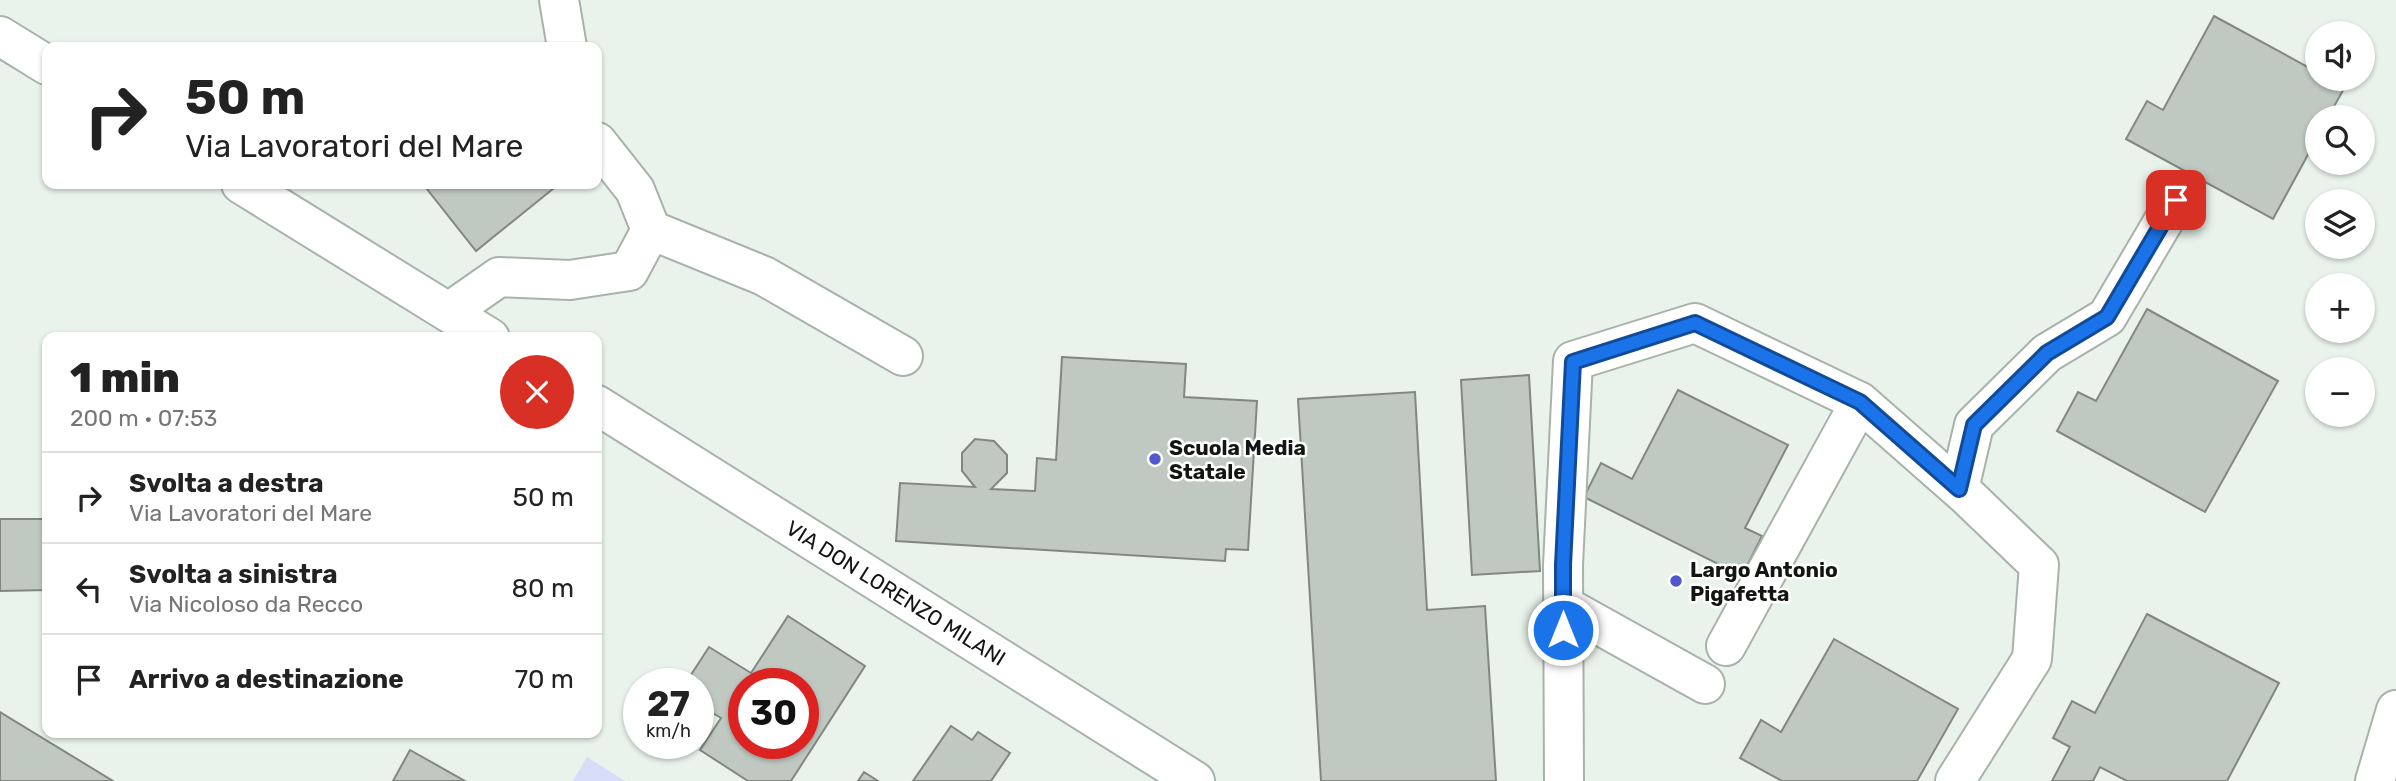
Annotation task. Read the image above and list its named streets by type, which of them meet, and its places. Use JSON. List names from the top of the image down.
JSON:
{
  "streets": {
    "street": ["VIA DON LORENZO MILANI"]
  },
  "places": ["Scuola Media Statale", "Largo Antonio Pigafetta"],
  "page": {
    "map_buttons": ["+", "−"],
    "turn": ["50 m", "Via Lavoratori del Mare"],
    "heading": ["1 min", "200 m · 07:53"],
    "list": [
      {
        "name": "Svolta a destra",
        "note": "Via Lavoratori del Mare",
        "value": "50 m"
      },
      {
        "name": "Svolta a sinistra",
        "note": "Via Nicoloso da Recco",
        "value": "80 m"
      },
      {
        "name": "Arrivo a destinazione",
        "value": "70 m"
      }
    ],
    "speed": "27 km/h",
    "limit": "30"
  }
}
